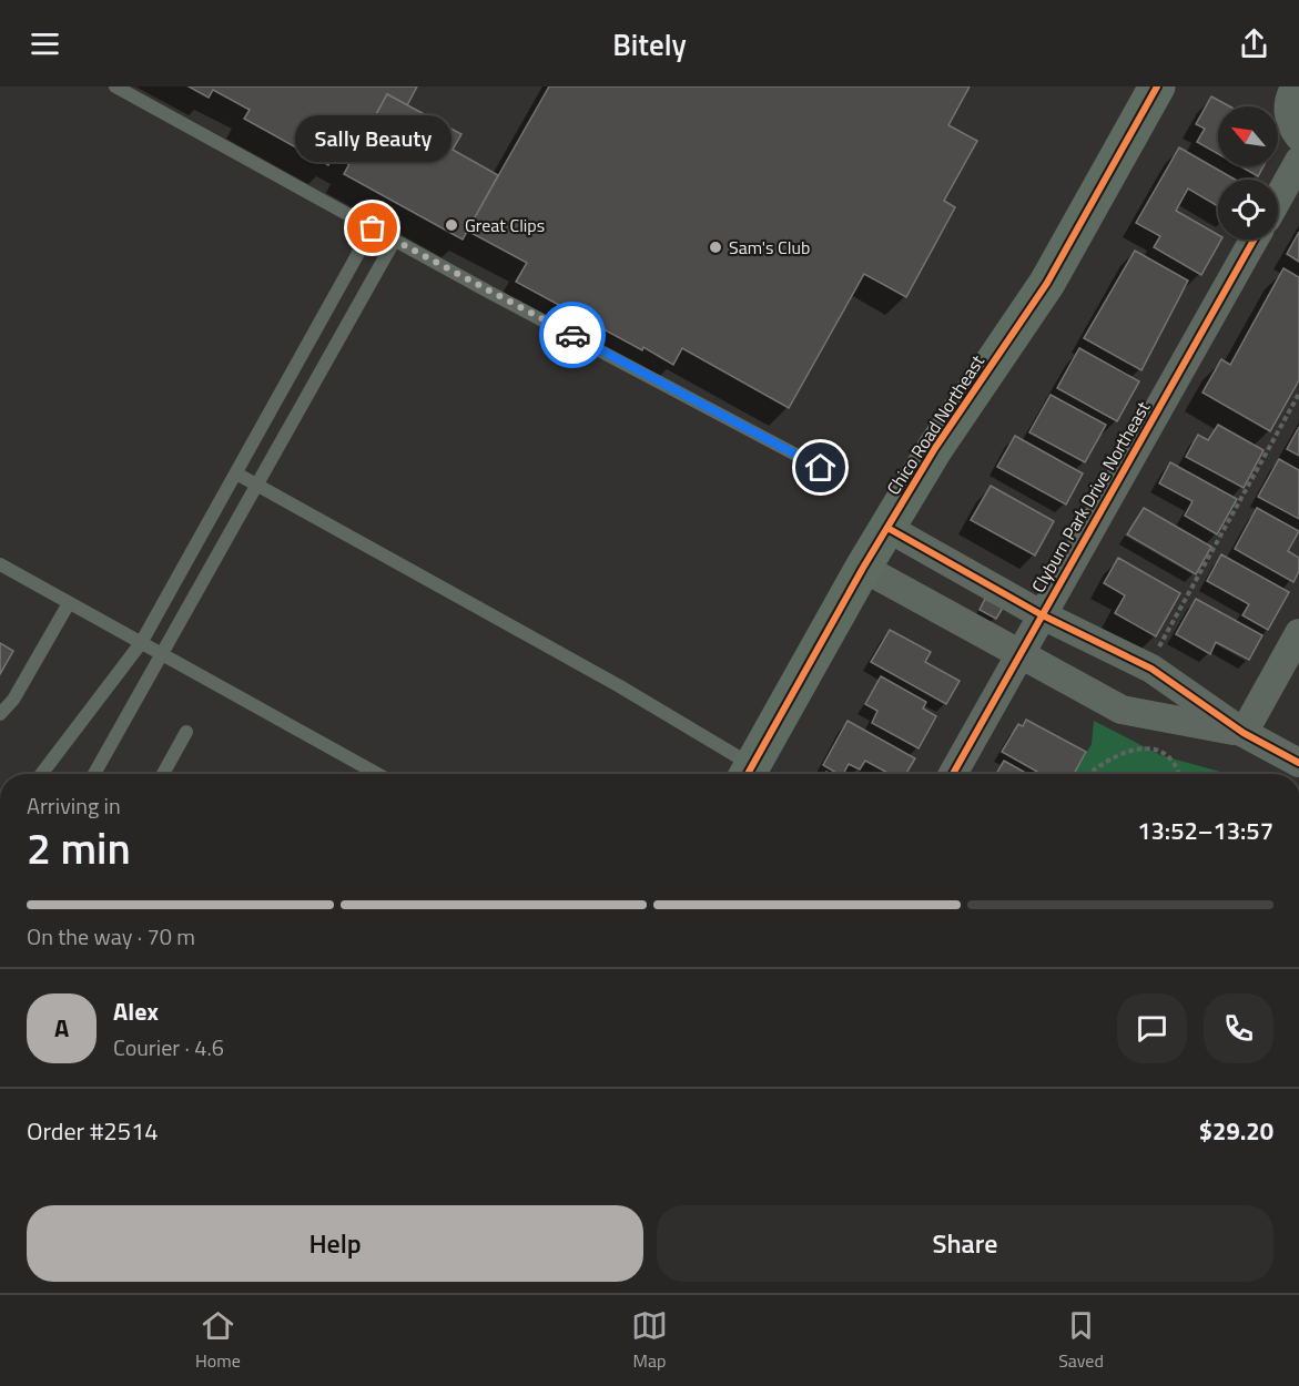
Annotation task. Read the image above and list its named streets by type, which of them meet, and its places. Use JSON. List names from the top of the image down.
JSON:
{
  "streets": {
    "street": ["Chico Road Northeast", "Clyburn Park Drive Northeast"]
  },
  "places": ["Great Clips", "Sally Beauty", "Sam's Club"],
  "north": "top left",
  "page": {
    "header": "Bitely",
    "bubble": "Sally Beauty",
    "heading": ["2 min", "Arriving in", "13:52–13:57"],
    "panel": [
      "Alex",
      "Courier · 4.6",
      "Order #2514",
      "$29.20"
    ],
    "bar": "On the way · 70 m",
    "round": "A",
    "buttons": ["Help", "Share"],
    "tabs": ["Home", "Map", "Saved"]
  }
}
